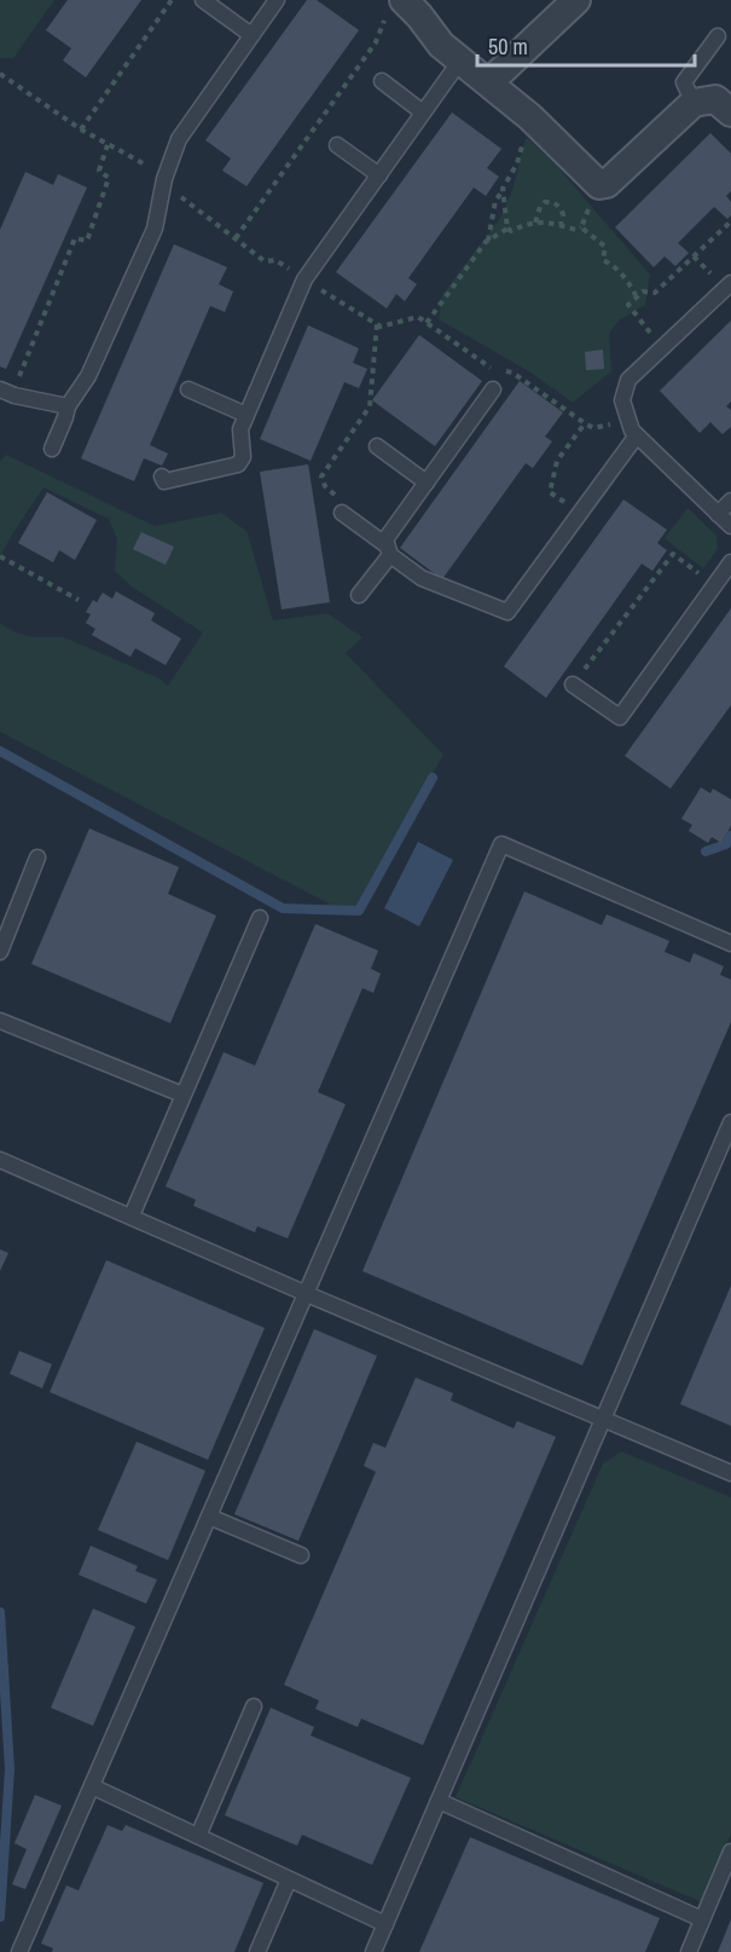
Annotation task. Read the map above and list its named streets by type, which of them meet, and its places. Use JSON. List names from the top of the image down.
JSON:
{
  "scale_bar": "50 m"
}
